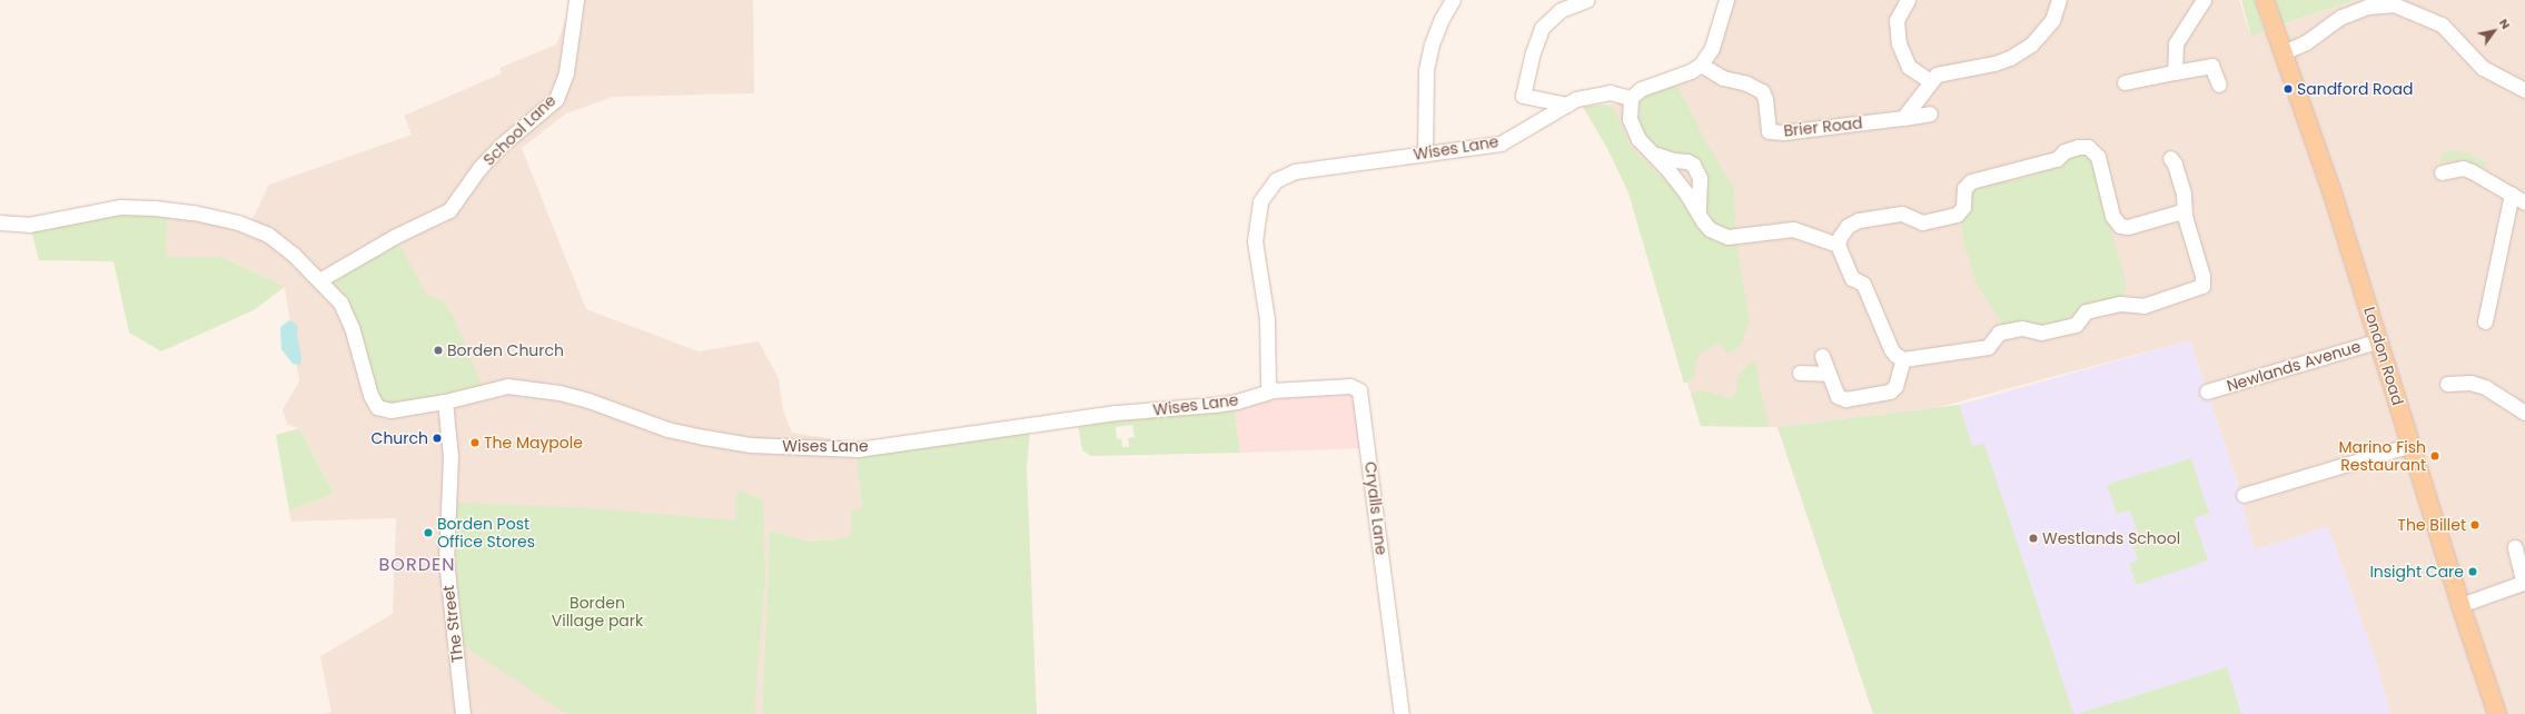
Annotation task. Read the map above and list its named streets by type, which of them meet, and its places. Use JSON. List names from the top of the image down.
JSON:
{
  "streets": {
    "main road": ["London Road"],
    "street": [
      "Brier Road",
      "School Lane",
      "Wises Lane",
      "Newlands Avenue",
      "Cryalls Lane",
      "The Street"
    ]
  },
  "crossings": [
    ["School Lane", "Wises Lane"],
    ["Wises Lane", "Cryalls Lane"],
    ["Wises Lane", "The Street"],
    ["London Road", "Newlands Avenue"]
  ],
  "districts": ["BORDEN"],
  "parks": ["Borden Village park"],
  "places": [
    "Sandford Road",
    "Borden Church",
    "Church",
    "The Maypole",
    "Marino Fish Restaurant",
    "The Billet",
    "Borden Post Office Stores",
    "Westlands School",
    "Insight Care"
  ],
  "north": "top right"
}
